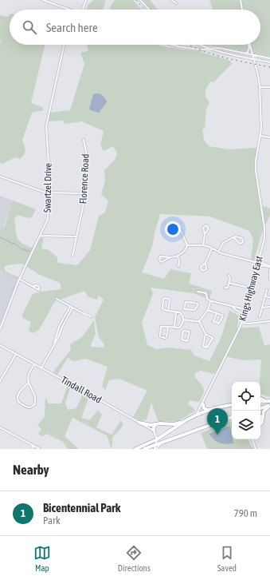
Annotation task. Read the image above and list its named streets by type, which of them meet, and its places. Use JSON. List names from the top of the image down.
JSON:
{
  "streets": {
    "street": [
      "Florence Road",
      "Swartzel Drive",
      "Kings Highway East",
      "Tindall Road"
    ]
  },
  "page": {
    "search": "Search here",
    "pins": "1",
    "heading": "Nearby",
    "list": [
      {
        "mark": "1",
        "name": "Bicentennial Park",
        "note": "Park",
        "value": "790 m"
      }
    ],
    "nav": ["Map", "Directions", "Saved"]
  }
}
